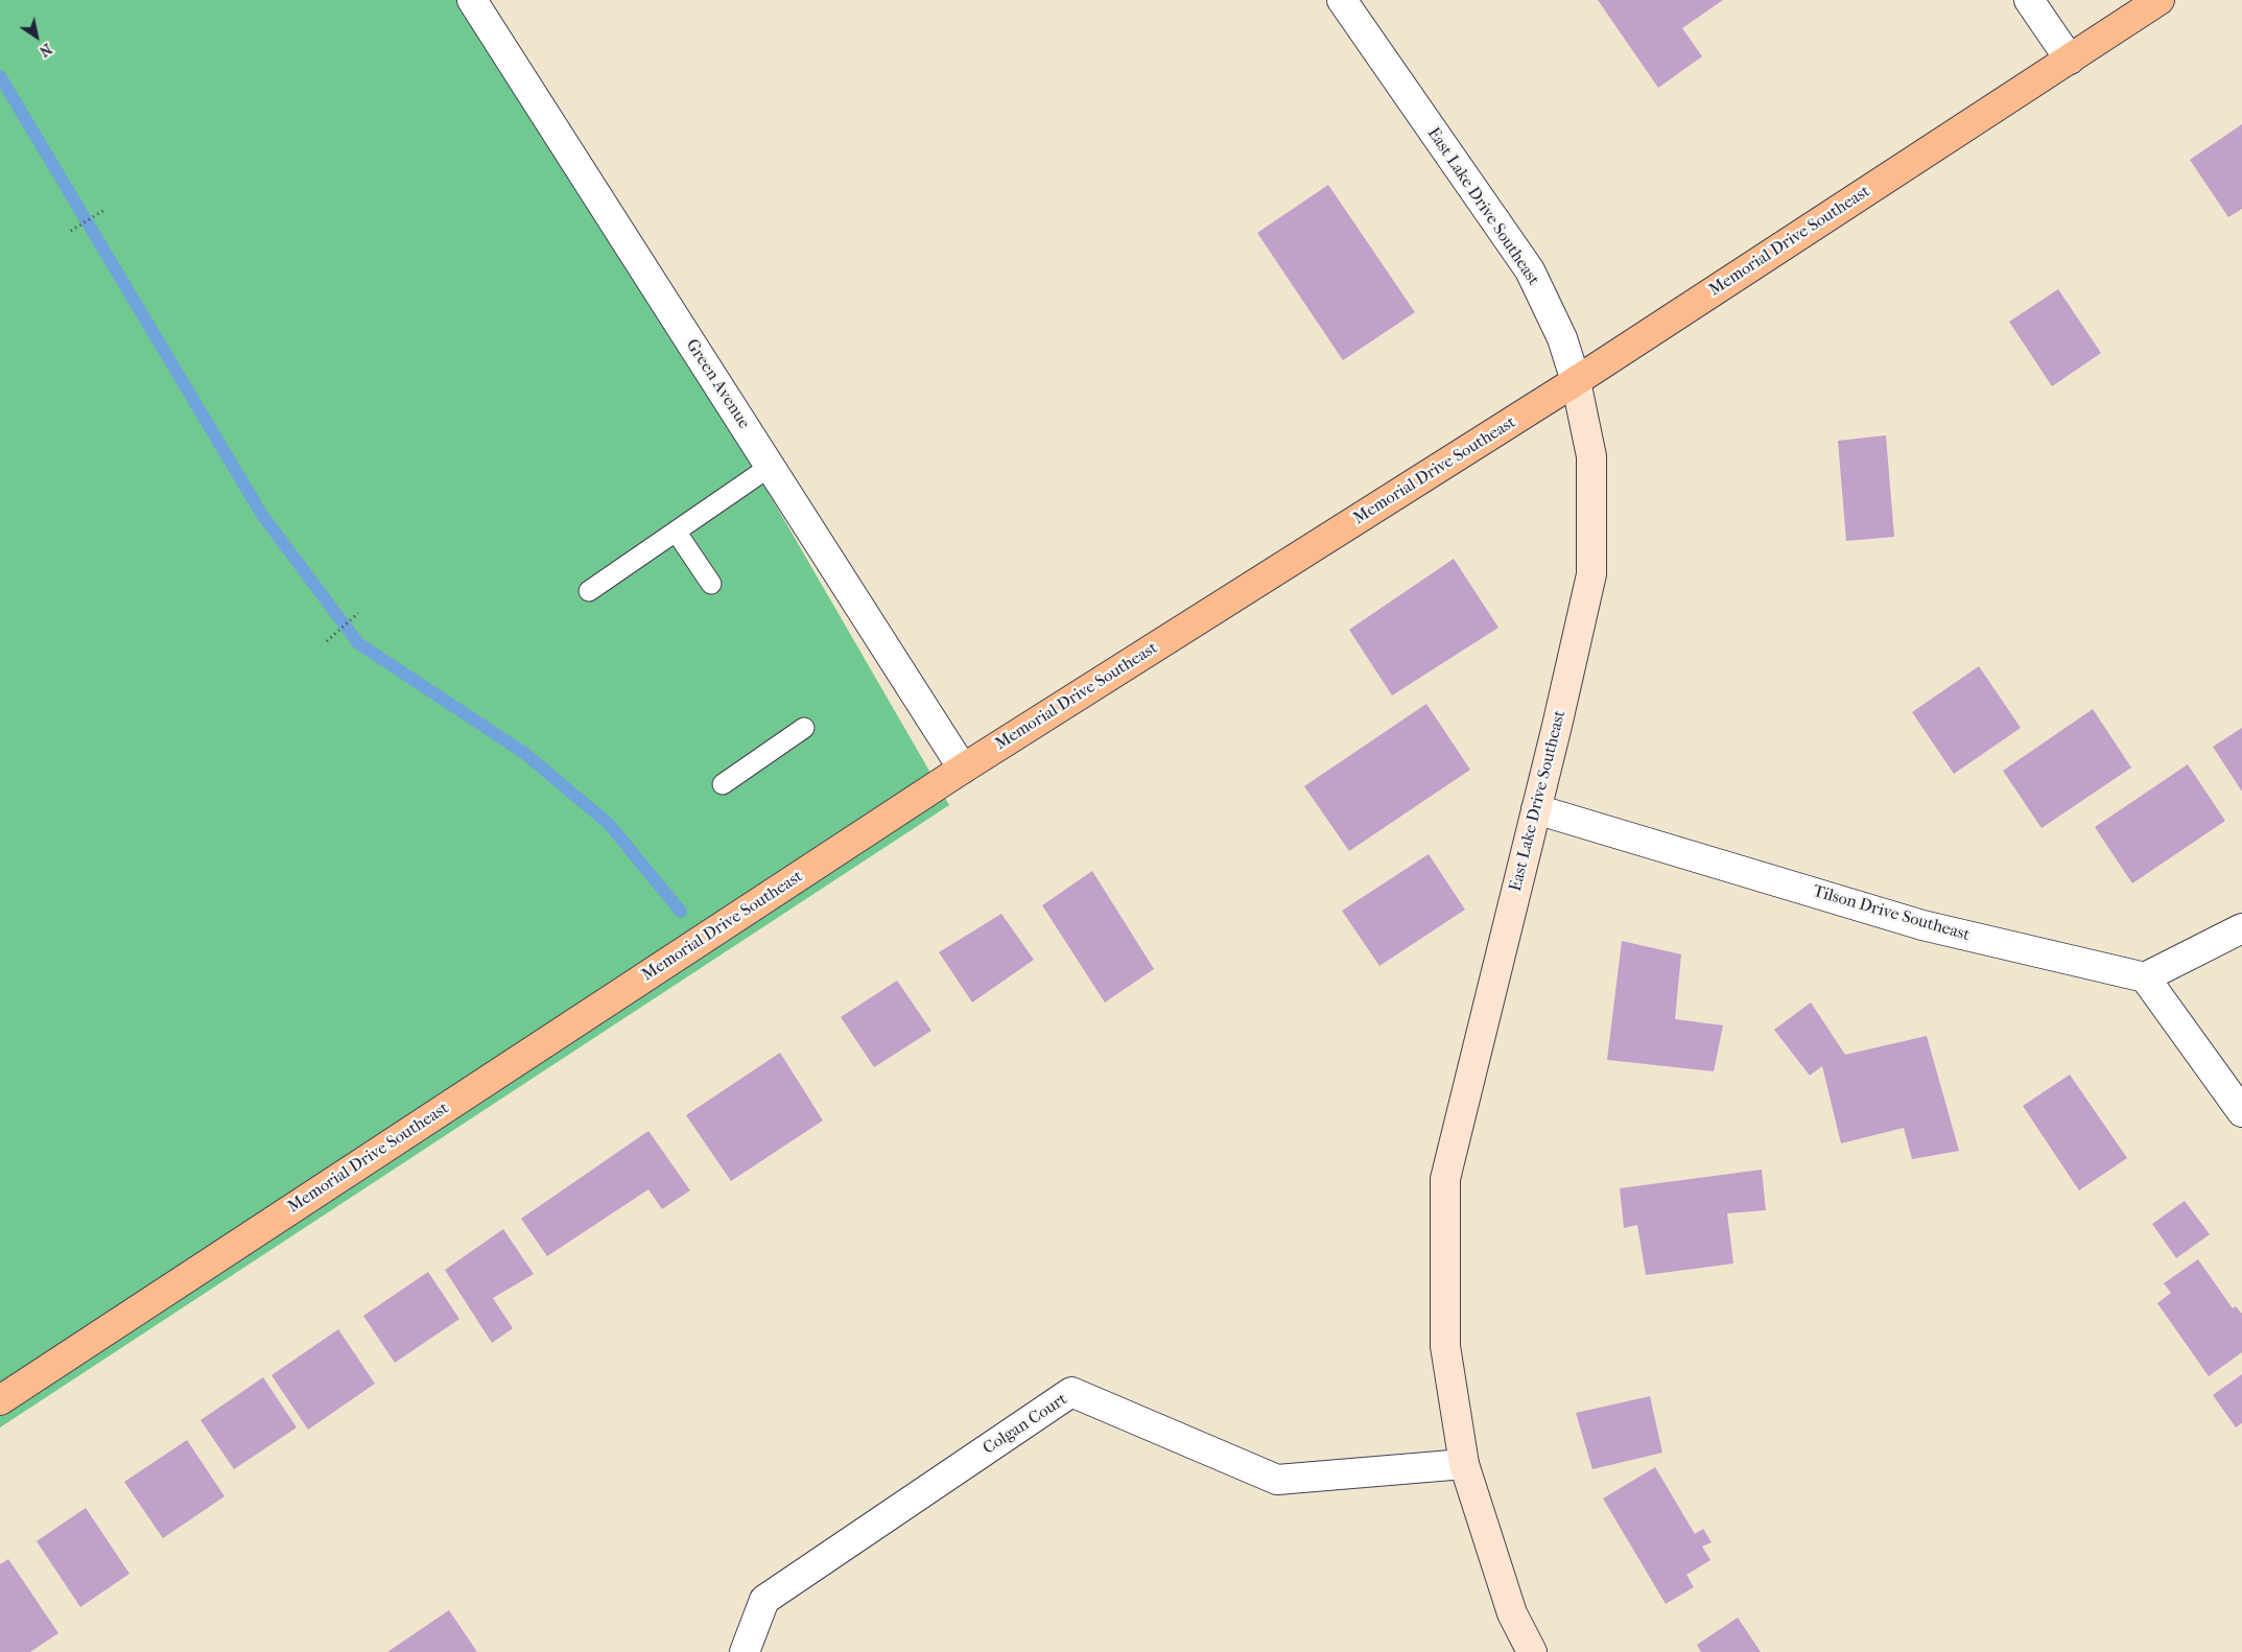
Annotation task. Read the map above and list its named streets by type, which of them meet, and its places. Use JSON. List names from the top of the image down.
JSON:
{
  "streets": {
    "main road": ["Memorial Drive Southeast"],
    "street": [
      "East Lake Drive Southeast",
      "Green Avenue",
      "Tilson Drive Southeast",
      "Colgan Court"
    ]
  },
  "crossings": [
    ["East Lake Drive Southeast", "Memorial Drive Southeast"],
    ["East Lake Drive Southeast", "Tilson Drive Southeast"],
    ["East Lake Drive Southeast", "Colgan Court"],
    ["Memorial Drive Southeast", "Green Avenue"]
  ],
  "north": "bottom right"
}
